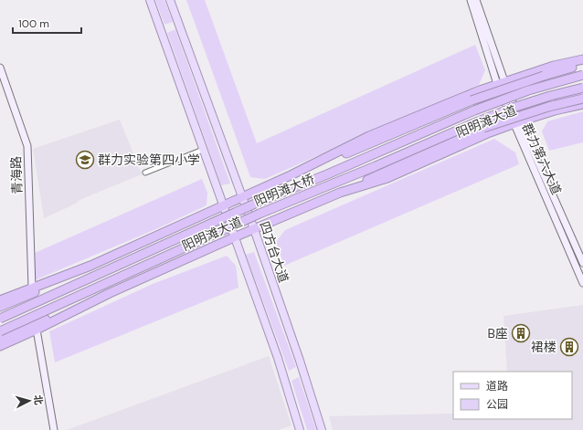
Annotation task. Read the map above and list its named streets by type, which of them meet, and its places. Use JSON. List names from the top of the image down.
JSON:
{
  "streets": {
    "highway": ["阳明滩大道", "阳明滩大桥"],
    "main road": ["群力第六大道", "青海路", "四方台大道"]
  },
  "crossings": [
    ["阳明滩大道", "群力第六大道"],
    ["阳明滩大道", "青海路"],
    ["阳明滩大道", "四方台大道"]
  ],
  "places": {
    "school or university": ["群力实验第四小学"],
    "building": ["B座", "裙楼"]
  },
  "legend": ["道路", "公园"],
  "scale_bar": "100 m",
  "north": "right"
}
